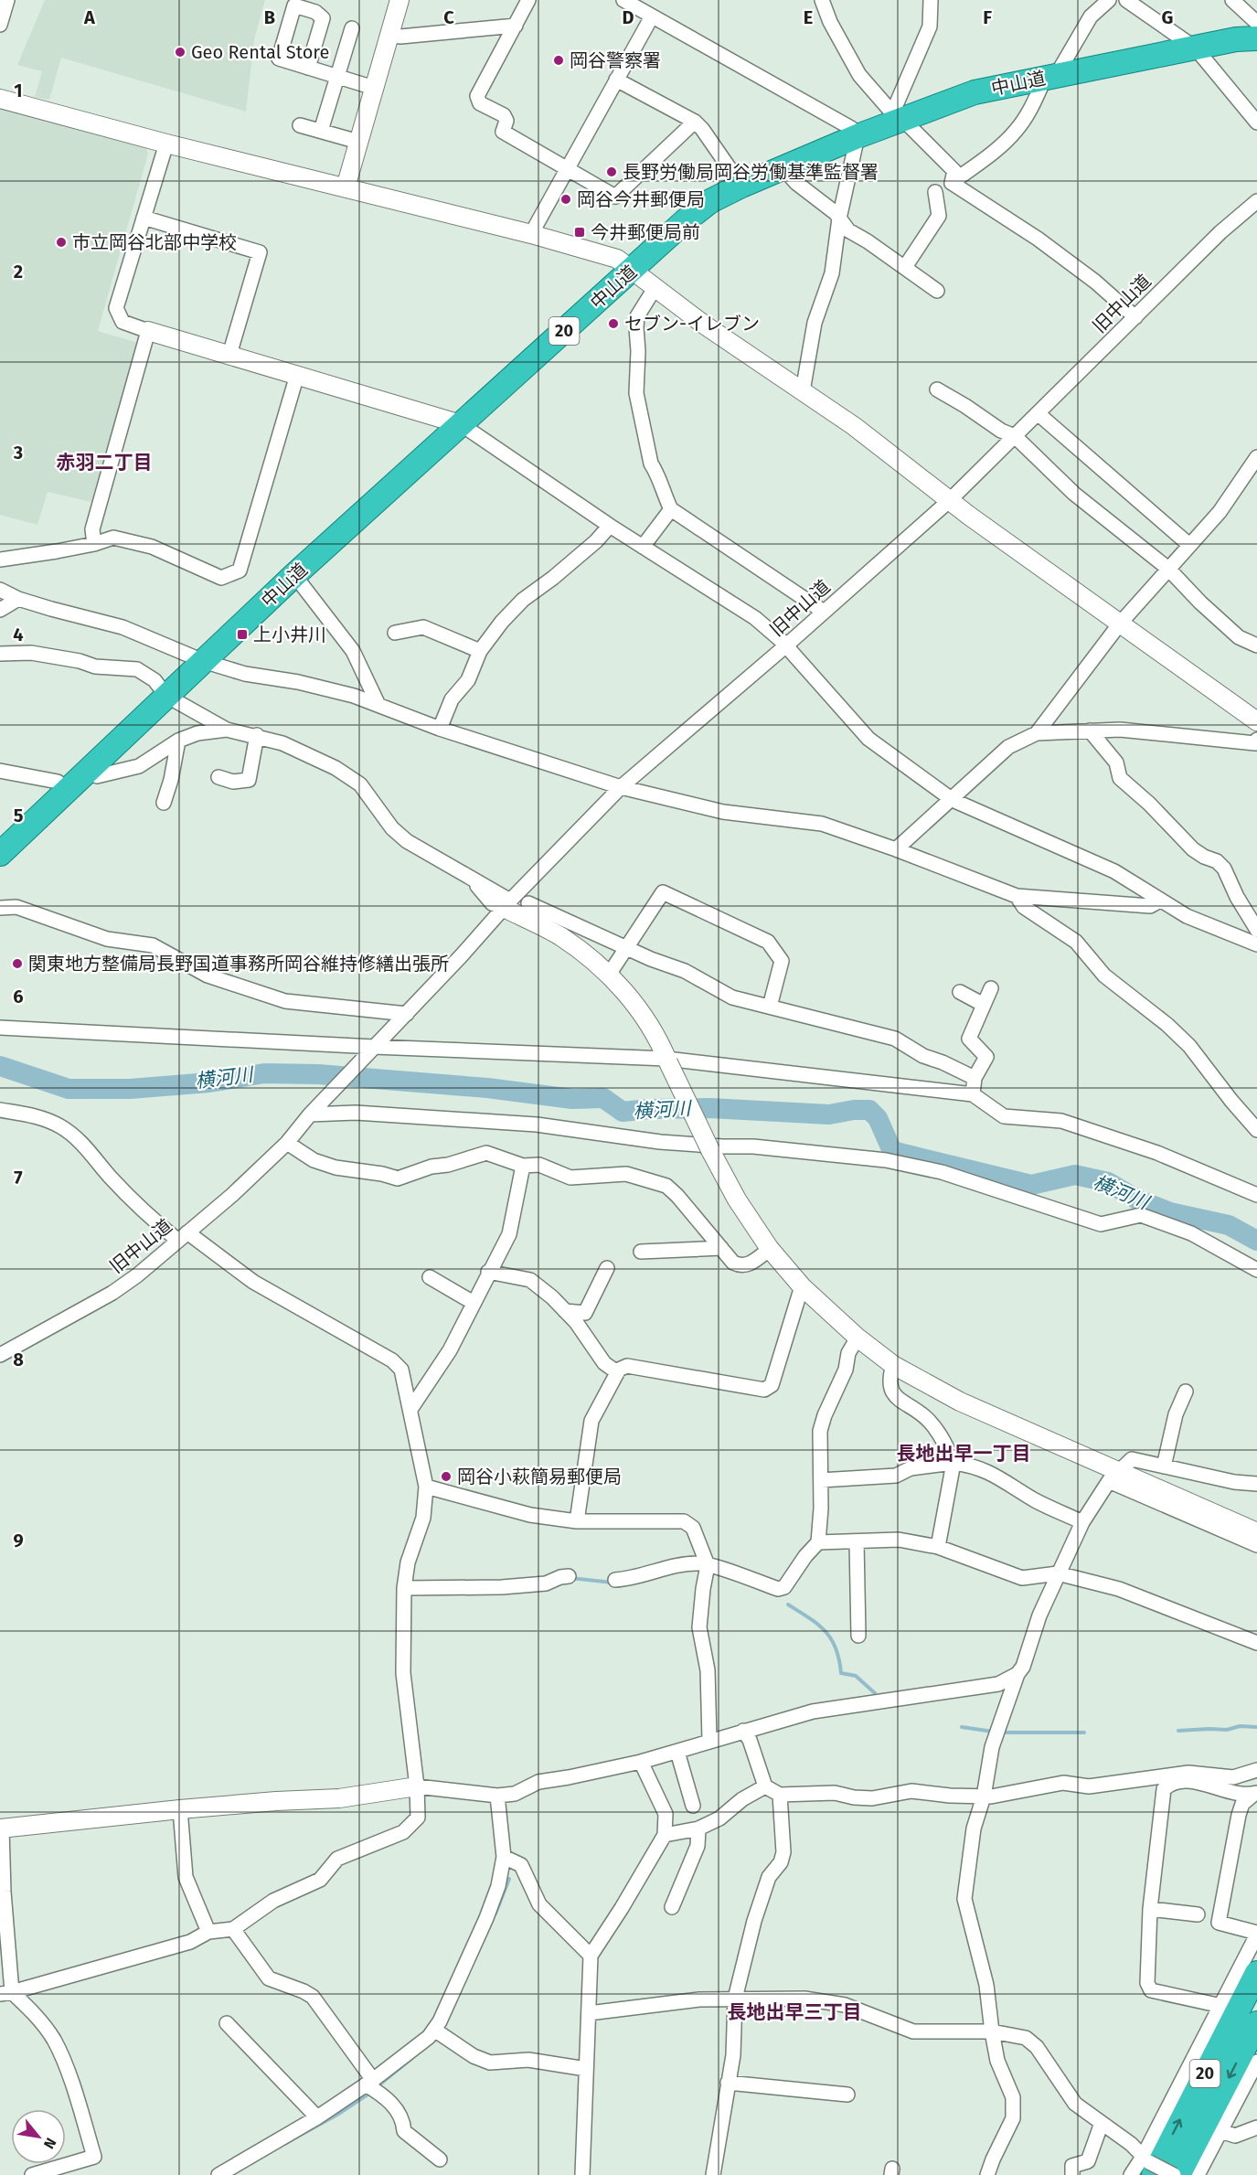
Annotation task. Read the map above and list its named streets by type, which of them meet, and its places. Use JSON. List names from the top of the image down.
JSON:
{
  "streets": {
    "highway": ["中山道", "20"],
    "street": ["旧中山道"]
  },
  "districts": ["赤羽二丁目", "長地出早一丁目", "長地出早三丁目"],
  "water": ["横河川"],
  "places": {
    "other": [
      "Geo Rental Store",
      "岡谷警察署",
      "長野労働局岡谷労働基準監督署",
      "岡谷今井郵便局",
      "市立岡谷北部中学校",
      "セブン-イレブン",
      "関東地方整備局長野国道事務所岡谷維持修繕出張所",
      "岡谷小萩簡易郵便局"
    ],
    "transit": ["今井郵便局前", "上小井川"]
  },
  "north": "bottom right",
  "grid": {
    "columns": [
      "A",
      "B",
      "C",
      "D",
      "E",
      "F",
      "G"
    ],
    "rows": [
      "1",
      "2",
      "3",
      "4",
      "5",
      "6",
      "7",
      "8",
      "9"
    ]
  }
}
